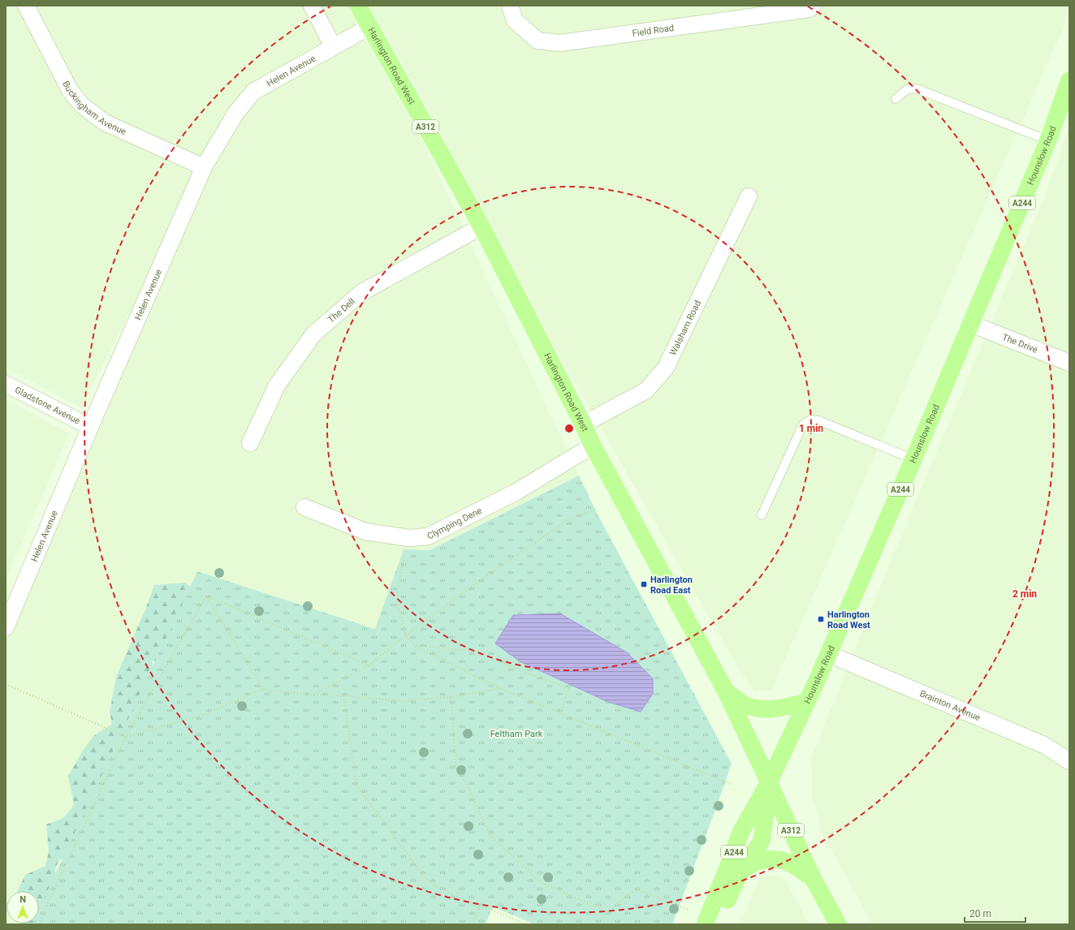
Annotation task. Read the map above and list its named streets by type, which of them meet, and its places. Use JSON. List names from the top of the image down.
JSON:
{
  "streets": {
    "main road": [
      "Harlington Road West",
      "A312",
      "Hounslow Road",
      "A244"
    ],
    "street": [
      "Field Road",
      "Helen Avenue",
      "Buckingham Avenue",
      "The Dell",
      "Walsham Road",
      "The Drive",
      "Gladstone Avenue",
      "Clymping Dene",
      "Brainton Avenue"
    ]
  },
  "crossings": [
    ["Harlington Road West", "Helen Avenue"],
    ["Harlington Road West", "A312"],
    ["Harlington Road West", "Hounslow Road"],
    ["Harlington Road West", "The Dell"],
    ["Harlington Road West", "Walsham Road"],
    ["Harlington Road West", "Clymping Dene"],
    ["Helen Avenue", "Buckingham Avenue"],
    ["Helen Avenue", "Gladstone Avenue"],
    ["A312", "Hounslow Road"],
    ["A312", "A244"],
    ["Hounslow Road", "A244"],
    ["Hounslow Road", "The Drive"],
    ["Hounslow Road", "Brainton Avenue"]
  ],
  "parks": ["Feltham Park"],
  "places": {
    "transit": ["Harlington Road East", "Harlington Road West"]
  },
  "scale_bar": "20 m",
  "north": "top",
  "rings": ["1 min", "2 min"]
}
